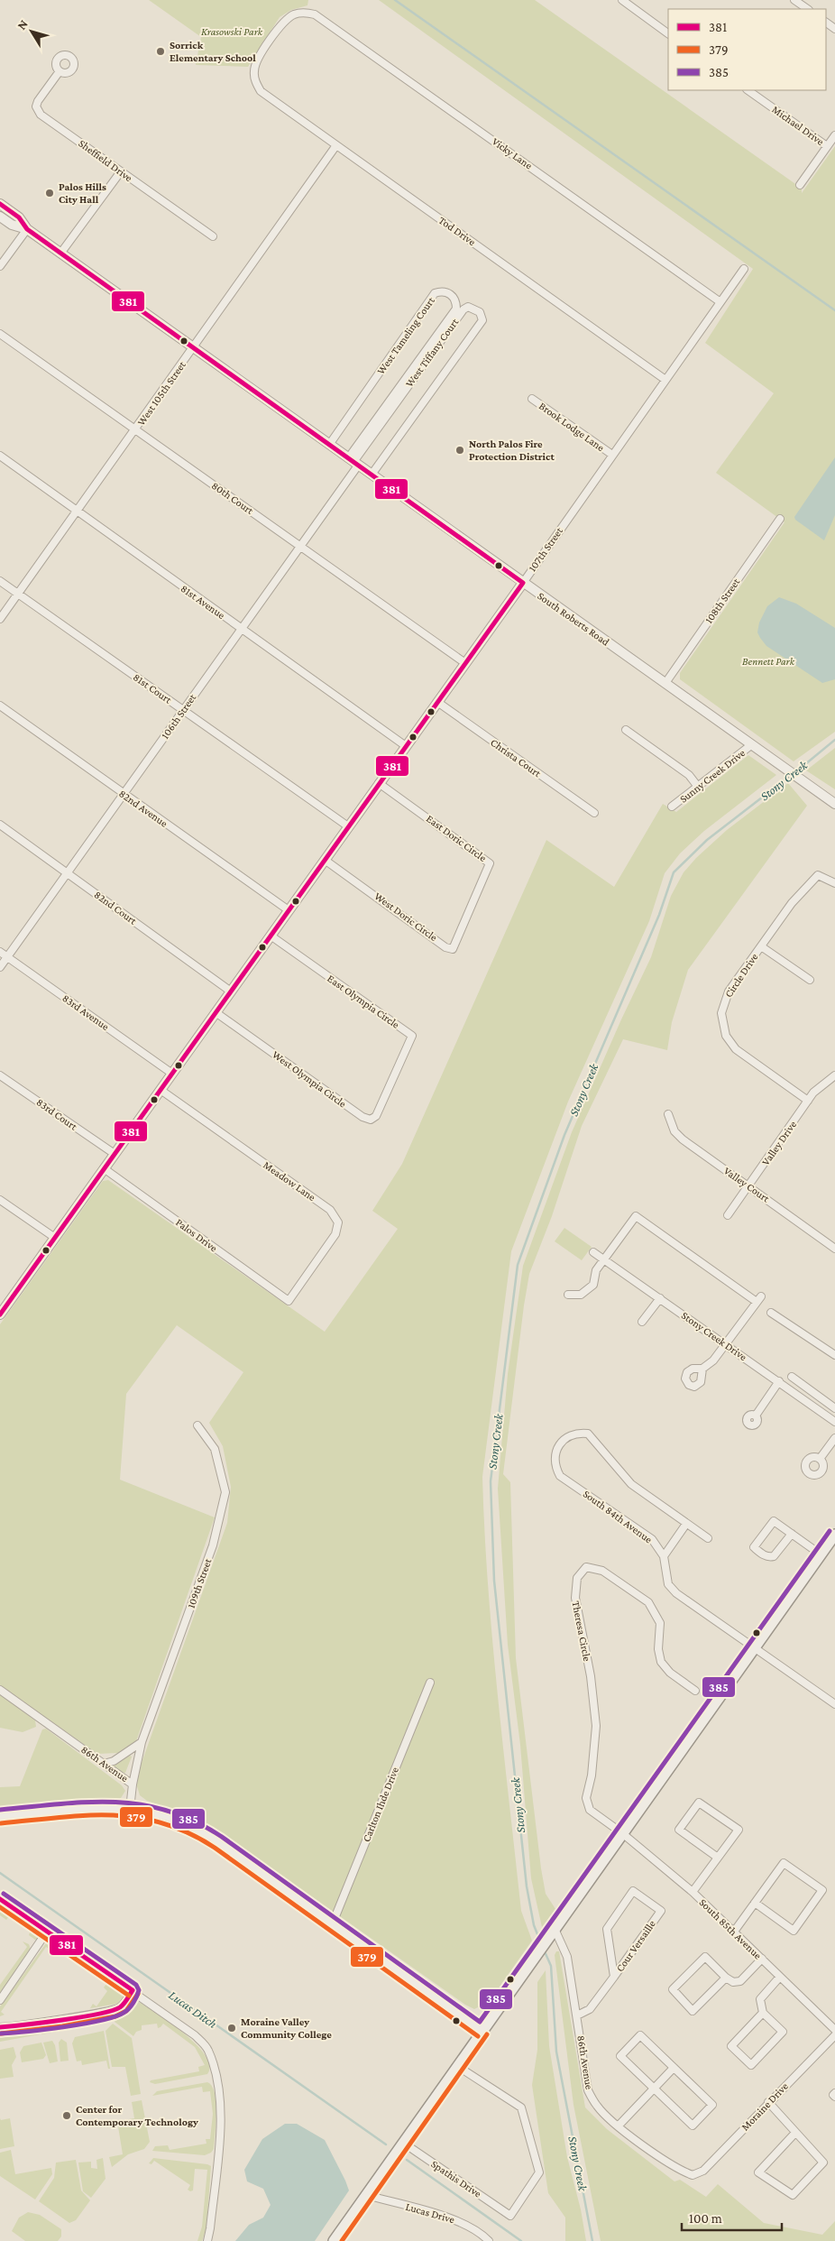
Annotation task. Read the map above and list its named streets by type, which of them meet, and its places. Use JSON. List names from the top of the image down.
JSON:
{
  "streets": {
    "street": [
      "Michael Drive",
      "Vicky Lane",
      "Sheffield Drive",
      "Tod Drive",
      "West Tameling Court",
      "West Tiffany Court",
      "West 105th Street",
      "Brook Lodge Lane",
      "80th Court",
      "107th Street",
      "108th Street",
      "81st Avenue",
      "South Roberts Road",
      "81st Court",
      "106th Street",
      "Christa Court",
      "Sunny Creek Drive",
      "82nd Avenue",
      "East Doric Circle",
      "82nd Court",
      "West Doric Circle",
      "Circle Drive",
      "East Olympia Circle",
      "83rd Avenue",
      "West Olympia Circle",
      "83rd Court",
      "Valley Drive",
      "Meadow Lane",
      "Valley Court",
      "Palos Drive",
      "Stony Creek Drive",
      "South 84th Avenue",
      "109th Street",
      "Theresa Circle",
      "86th Avenue",
      "Carlton Ihde Drive",
      "South 85th Avenue",
      "Cour Versaille",
      "Moraine Drive",
      "Spathis Drive",
      "Lucas Drive"
    ]
  },
  "crossings": [
    ["Vicky Lane", "Tod Drive"],
    ["Vicky Lane", "107th Street"],
    ["Tod Drive", "West 105th Street"],
    ["Tod Drive", "107th Street"],
    ["West Tameling Court", "West Tiffany Court"],
    ["West Tameling Court", "South Roberts Road"],
    ["West Tameling Court", "106th Street"],
    ["West Tiffany Court", "South Roberts Road"],
    ["West Tiffany Court", "106th Street"],
    ["West 105th Street", "80th Court"],
    ["West 105th Street", "81st Avenue"],
    ["West 105th Street", "South Roberts Road"],
    ["West 105th Street", "81st Court"],
    ["Brook Lodge Lane", "107th Street"],
    ["80th Court", "107th Street"],
    ["80th Court", "106th Street"],
    ["107th Street", "81st Avenue"],
    ["107th Street", "South Roberts Road"],
    ["107th Street", "81st Court"],
    ["107th Street", "Christa Court"],
    ["107th Street", "82nd Avenue"],
    ["107th Street", "East Doric Circle"],
    ["107th Street", "82nd Court"],
    ["107th Street", "West Doric Circle"],
    ["107th Street", "East Olympia Circle"],
    ["107th Street", "83rd Avenue"],
    ["107th Street", "West Olympia Circle"],
    ["107th Street", "83rd Court"],
    ["107th Street", "Meadow Lane"],
    ["107th Street", "Palos Drive"],
    ["108th Street", "South Roberts Road"],
    ["81st Avenue", "106th Street"],
    ["South Roberts Road", "106th Street"],
    ["South Roberts Road", "Sunny Creek Drive"],
    ["81st Court", "106th Street"],
    ["106th Street", "82nd Avenue"],
    ["106th Street", "82nd Court"],
    ["106th Street", "83rd Avenue"],
    ["East Doric Circle", "West Doric Circle"],
    ["Circle Drive", "Valley Drive"],
    ["East Olympia Circle", "West Olympia Circle"],
    ["Valley Drive", "Valley Court"],
    ["Meadow Lane", "Palos Drive"],
    ["109th Street", "86th Avenue"],
    ["Theresa Circle", "South 85th Avenue"],
    ["86th Avenue", "Cour Versaille"],
    ["86th Avenue", "Moraine Drive"]
  ],
  "water": ["Stony Creek", "Lucas Ditch"],
  "parks": ["Krasowski Park", "Bennett Park"],
  "places": [
    "Sorrick Elementary School",
    "Palos Hills City Hall",
    "North Palos Fire Protection District",
    "Moraine Valley Community College",
    "Center for Contemporary Technology"
  ],
  "lines": ["transit line 381", "transit line 385", "transit line 379"],
  "legend": ["381", "379", "385"],
  "scale_bar": "100 m",
  "north": "top left"
}
